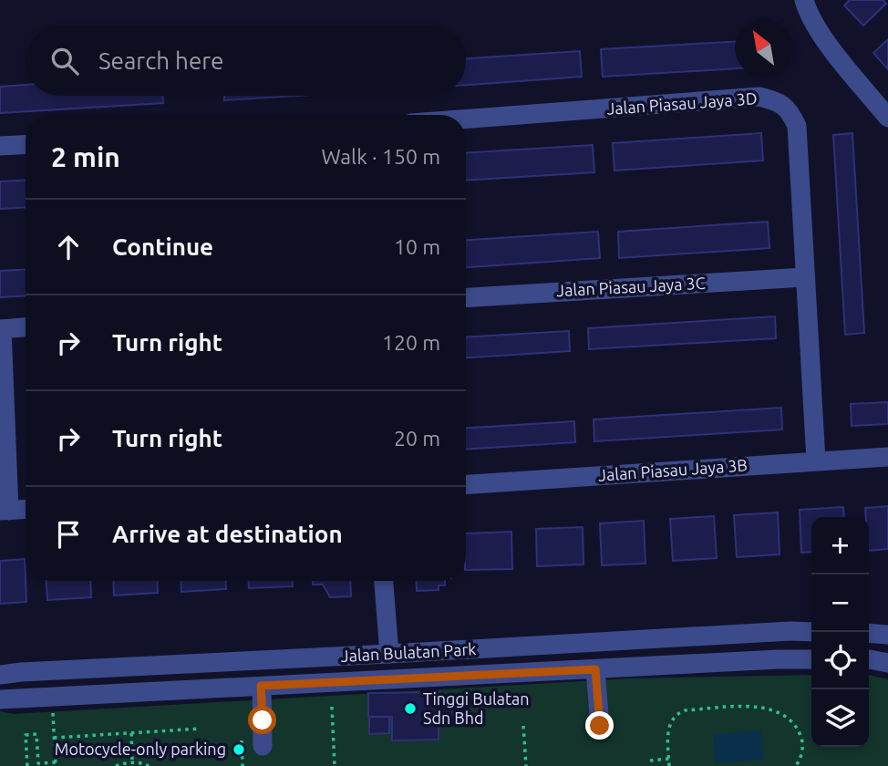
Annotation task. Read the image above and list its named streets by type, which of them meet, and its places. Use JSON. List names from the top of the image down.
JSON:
{
  "streets": {
    "street": [
      "Jalan Piasau Jaya 3D",
      "Jalan Piasau Jaya 3C",
      "Jalan Piasau Jaya 3B",
      "Jalan Bulatan Park"
    ]
  },
  "crossings": [
    ["Jalan Piasau Jaya 3D", "Jalan Piasau Jaya 3C"],
    ["Jalan Piasau Jaya 3D", "Jalan Piasau Jaya 3B"]
  ],
  "places": ["Tinggi Bulatan Sdn Bhd", "Motocycle-only parking"],
  "north": "top left",
  "page": {
    "search": "Search here",
    "heading": ["2 min", "Walk · 150 m"],
    "list": [
      ["Continue", "10 m"],
      ["Turn right", "120 m"],
      ["Turn right", "20 m"],
      "Arrive at destination"
    ],
    "map_buttons": ["+", "−"]
  }
}
